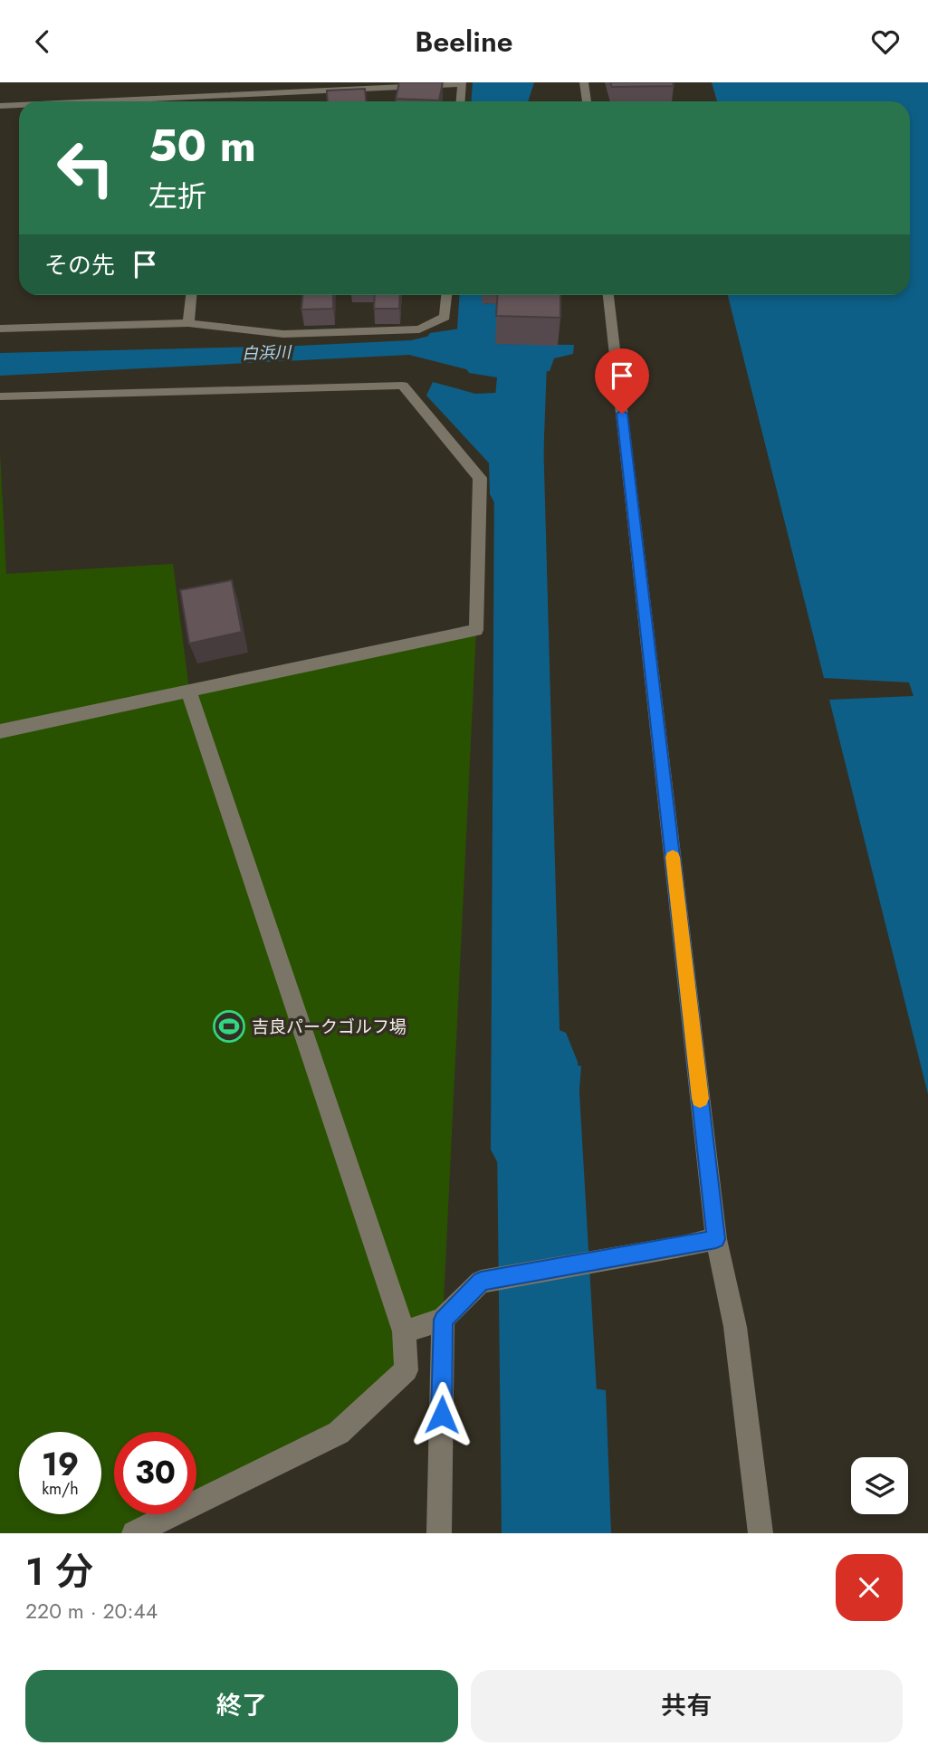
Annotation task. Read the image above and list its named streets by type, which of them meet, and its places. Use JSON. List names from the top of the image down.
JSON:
{
  "water": ["白浜川"],
  "places": {
    "sports": ["吉良パークゴルフ場"]
  },
  "page": {
    "header": "Beeline",
    "turn": ["50 m", "左折"],
    "then": "その先",
    "speed": "19 km/h",
    "limit": "30",
    "heading": ["1 分", "220 m · 20:44"],
    "buttons": ["終了", "共有"]
  }
}
